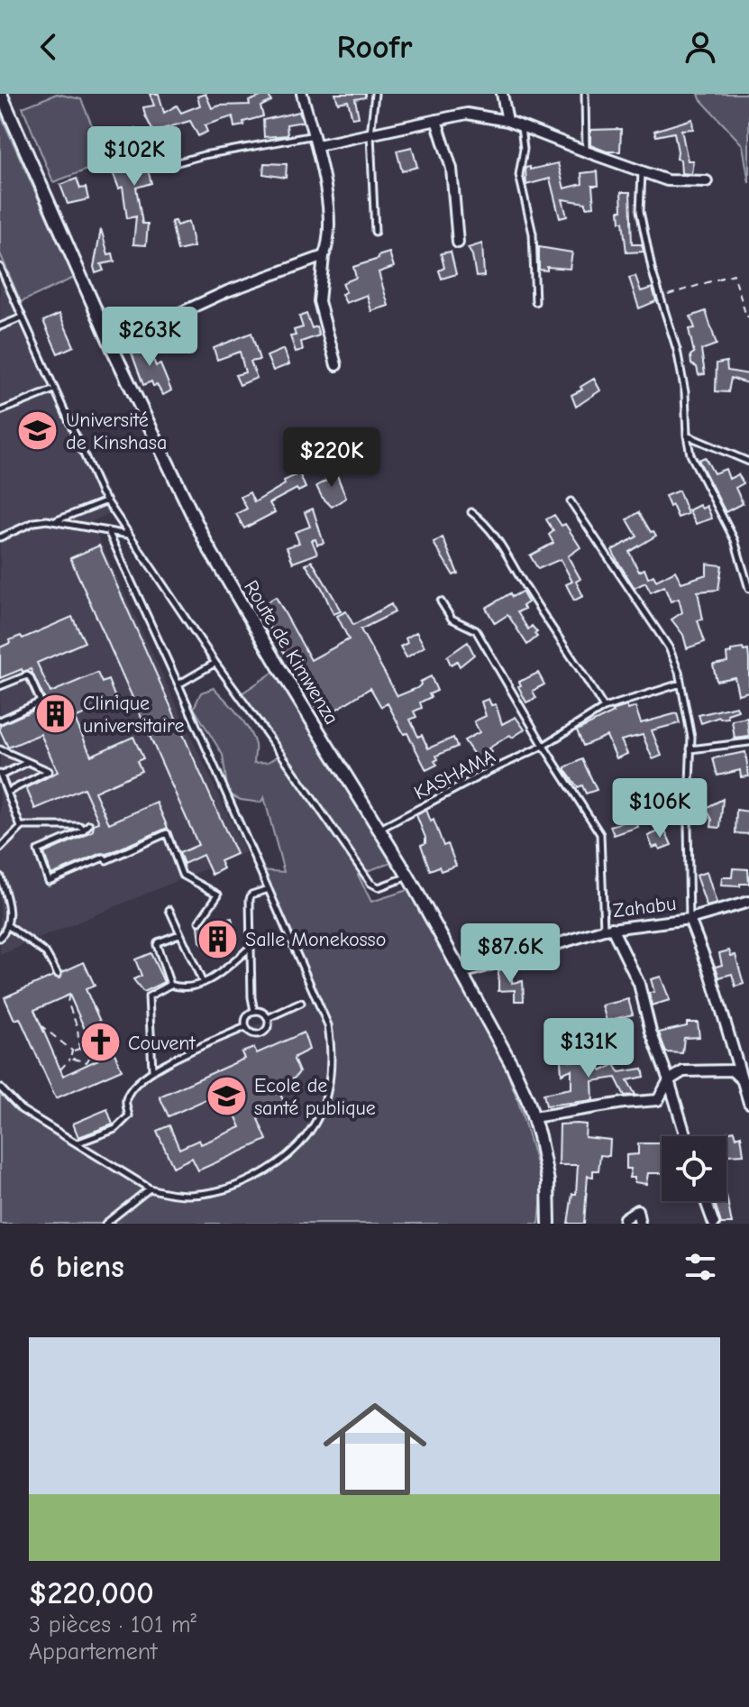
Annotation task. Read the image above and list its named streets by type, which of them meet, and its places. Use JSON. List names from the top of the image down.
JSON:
{
  "streets": {
    "street": ["Route de Kimwenza", "Zahabu"],
    "lane": ["KASHAMA"]
  },
  "crossings": [
    ["Route de Kimwenza", "KASHAMA"],
    ["Route de Kimwenza", "Zahabu"]
  ],
  "places": {
    "school or university": ["Université de Kinshasa", "Ecole de santé publique"],
    "building": ["Clinique universitaire", "Salle Monekosso"],
    "church": ["Couvent"]
  },
  "page": {
    "header": "Roofr",
    "price": [
      "$102K",
      "$263K",
      "$220K",
      "$106K",
      "$87.6K",
      "$131K"
    ],
    "heading": "6 biens",
    "list": [
      {
        "name": "$220,000",
        "note": "3 pièces · 101 m² · Appartement"
      }
    ]
  }
}
